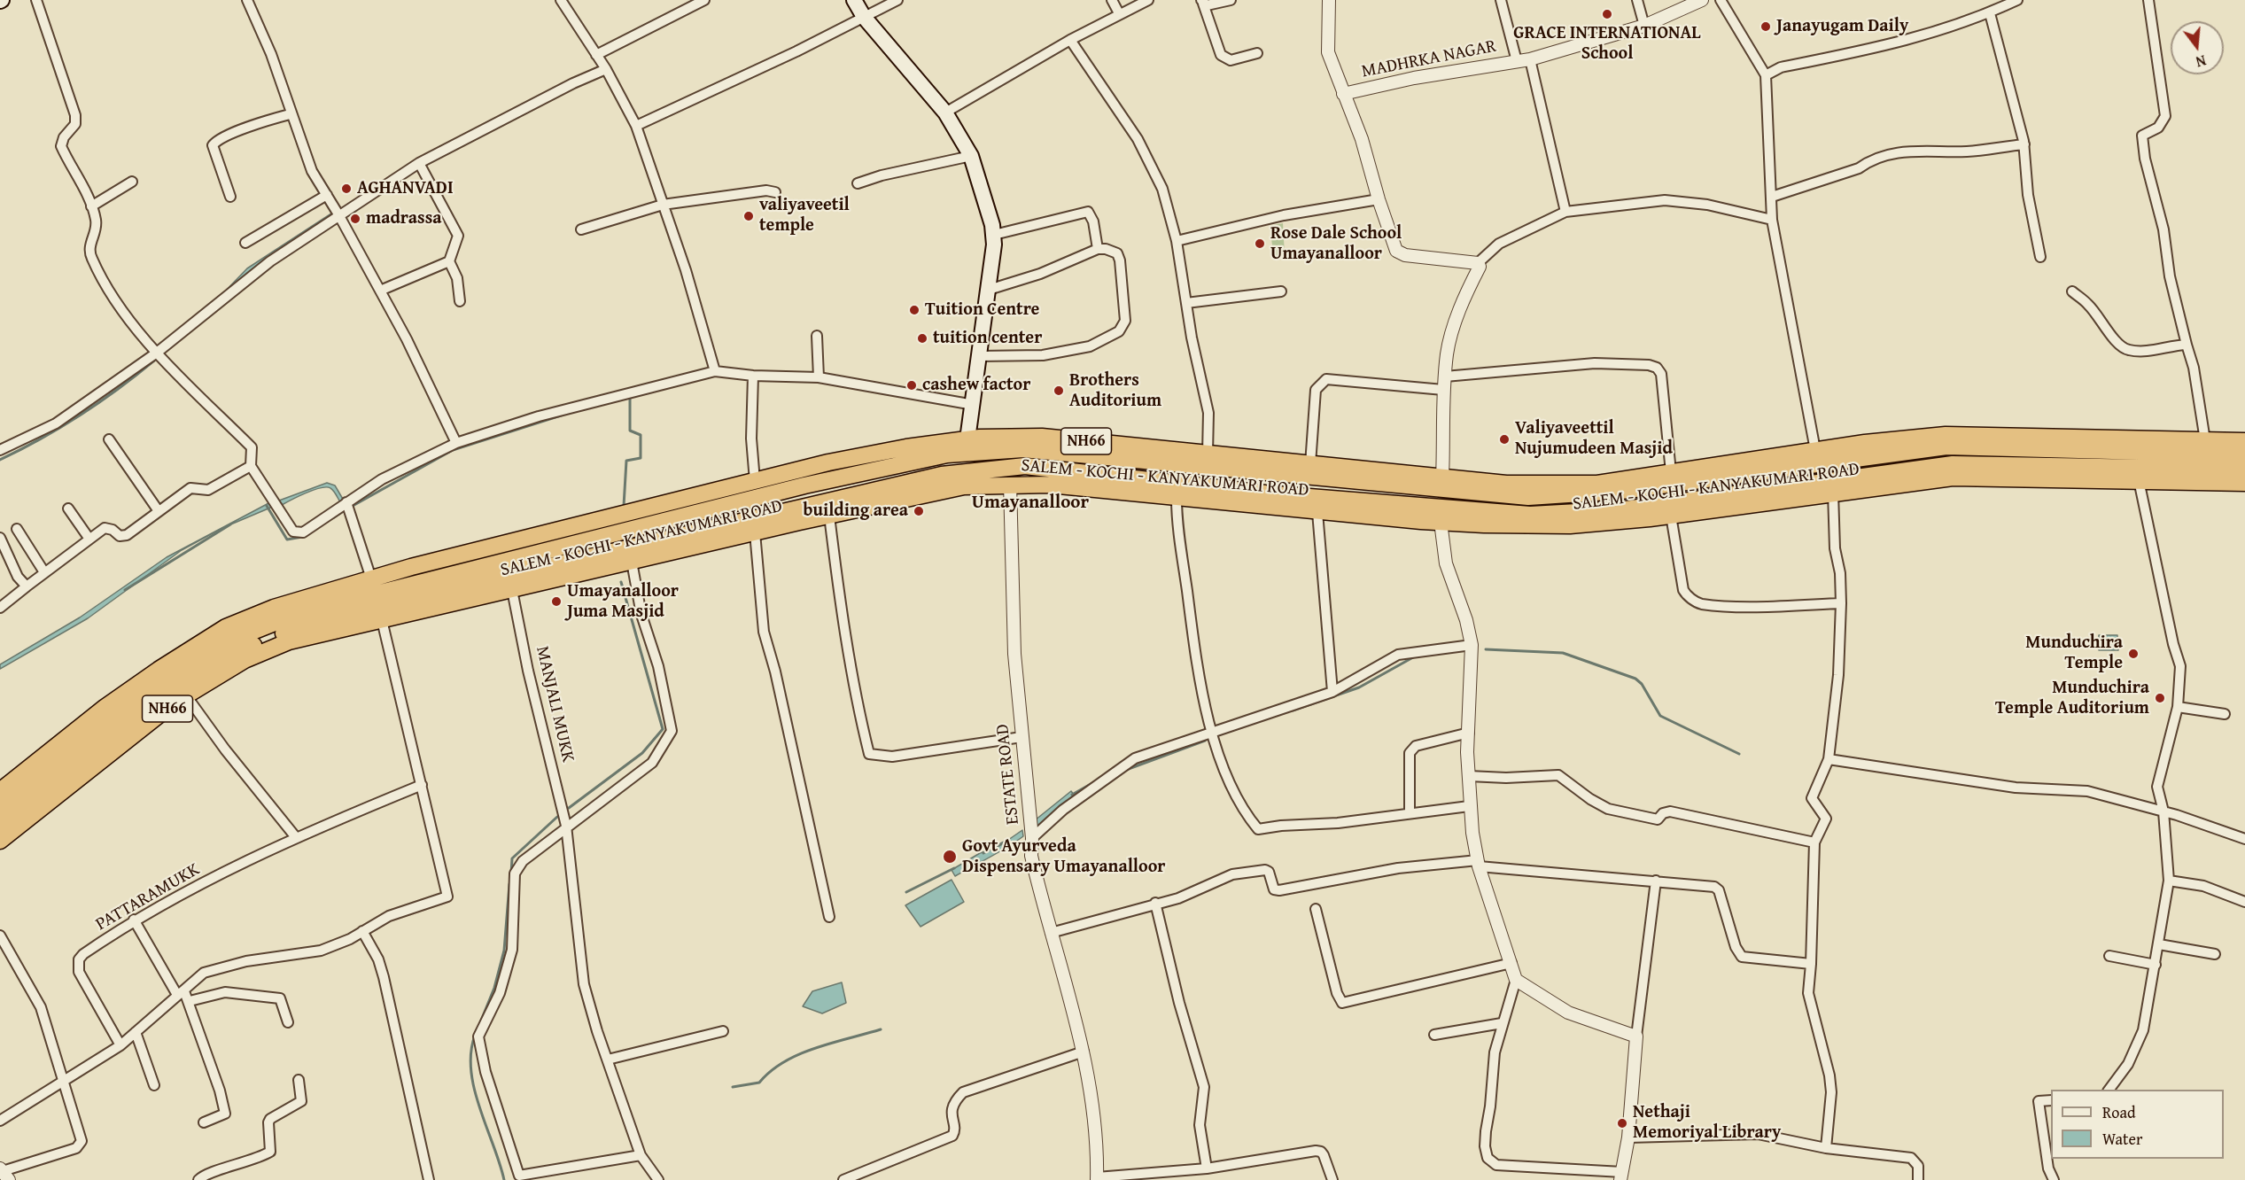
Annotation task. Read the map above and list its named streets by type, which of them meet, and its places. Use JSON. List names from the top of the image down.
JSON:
{
  "streets": {
    "highway": ["NH66", "SALEM - KOCHI - KANYAKUMARI ROAD"],
    "street": [
      "MADHRKA NAGAR",
      "MANJALI MUKK",
      "ESTATE ROAD",
      "PATTARAMUKK"
    ]
  },
  "crossings": [
    ["SALEM - KOCHI - KANYAKUMARI ROAD", "MANJALI MUKK"],
    ["SALEM - KOCHI - KANYAKUMARI ROAD", "ESTATE ROAD"]
  ],
  "districts": ["Umayanalloor"],
  "places": [
    "GRACE INTERNATIONAL School",
    "Janayugam Daily",
    "AGHANVADI",
    "valiyaveetil temple",
    "madrassa",
    "Rose Dale School Umayanalloor",
    "Tuition Centre",
    "tuition center",
    "cashew factor",
    "Brothers Auditorium",
    "Valiyaveettil Nujumudeen Masjid",
    "building area",
    "Umayanalloor Juma Masjid",
    "Munduchira Temple",
    "Munduchira Temple Auditorium",
    "Govt Ayurveda Dispensary Umayanalloor",
    "Nethaji Memoriyal Library"
  ],
  "legend": ["Road", "Water"],
  "north": "bottom"
}
